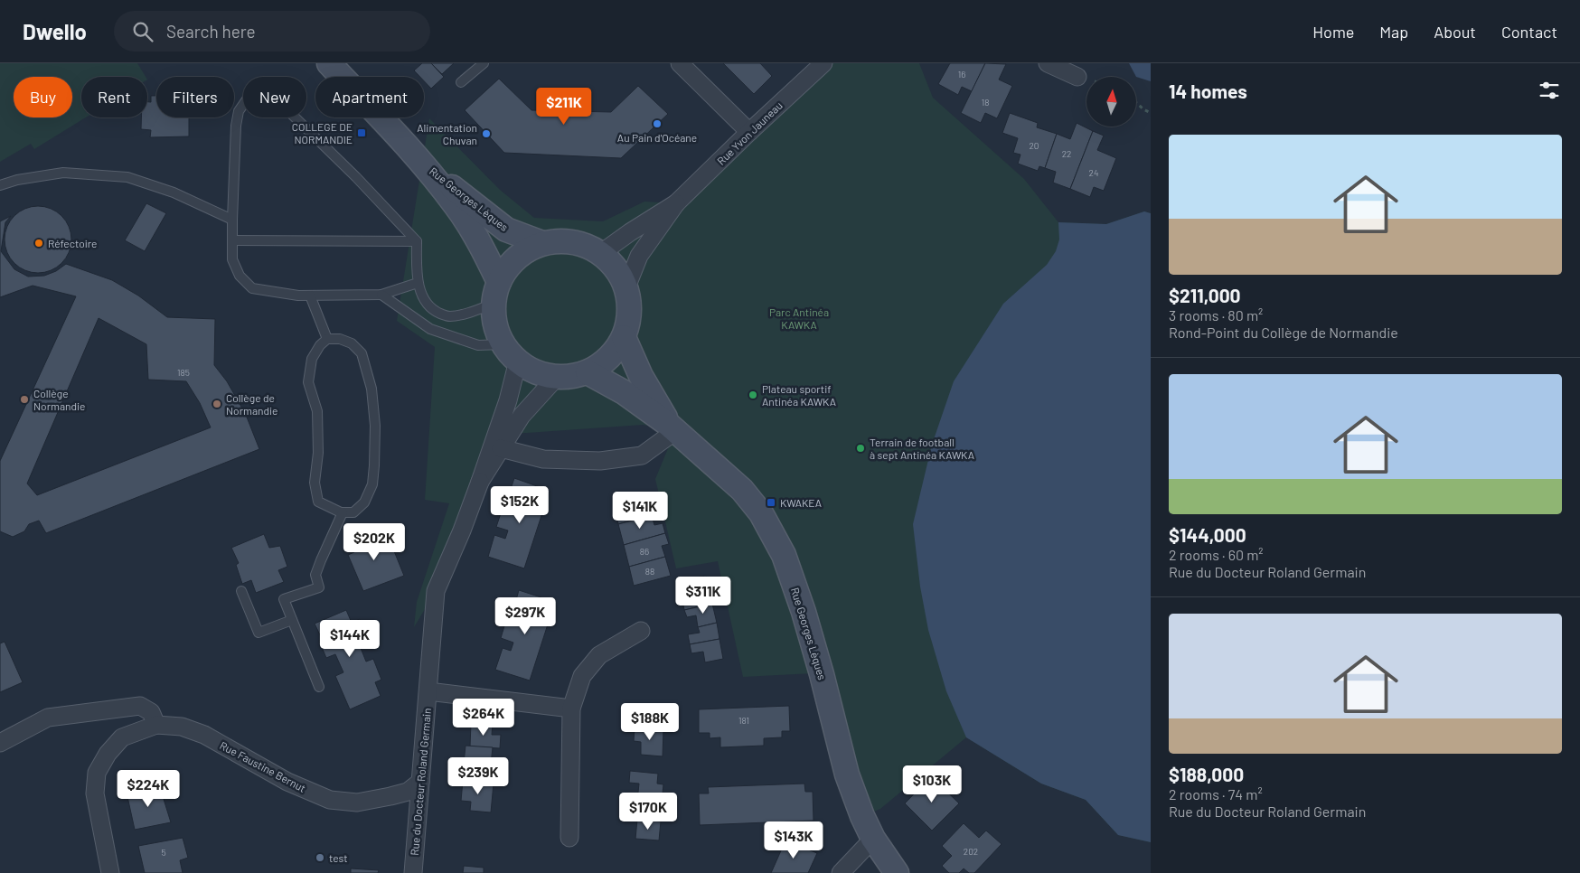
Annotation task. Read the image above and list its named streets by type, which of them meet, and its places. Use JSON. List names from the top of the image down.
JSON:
{
  "streets": {
    "main road": ["Rue Georges Lèques"],
    "street": ["Rue Yvon Jauneau", "Rue Faustine Bernut", "Rue du Docteur Roland Germain"]
  },
  "crossings": [
    ["Rue Yvon Jauneau", "Rue Georges Lèques"],
    ["Rue Yvon Jauneau", "Rue du Docteur Roland Germain"],
    ["Rue Georges Lèques", "Rue du Docteur Roland Germain"],
    ["Rue Faustine Bernut", "Rue du Docteur Roland Germain"]
  ],
  "parks": ["Parc Antinéa KAWKA"],
  "places": {
    "other": [
      "Au Pain d'Océane",
      "Alimentation Chuvan",
      "Réfectoire",
      "Plateau sportif Antinéa KAWKA",
      "Collège Normandie",
      "Collège de Normandie",
      "Terrain de football à sept Antinéa KAWKA",
      "test"
    ],
    "transit": ["COLLEGE DE NORMANDIE", "KWAKEA"]
  },
  "house_numbers": [
    "16",
    "18",
    "20",
    "22",
    "24",
    "185",
    "86",
    "88",
    "181",
    "202",
    "5"
  ],
  "north": "top",
  "page": {
    "header": "Dwello",
    "search": "Search here",
    "nav": [
      "Home",
      "Map",
      "About",
      "Contact"
    ],
    "heading": "14 homes",
    "chip": [
      "Buy",
      "Rent",
      "Filters",
      "New",
      "Apartment"
    ],
    "price": [
      "$211K",
      "$152K",
      "$141K",
      "$202K",
      "$311K",
      "$297K",
      "$144K",
      "$264K",
      "$188K",
      "$239K",
      "$103K",
      "$224K",
      "$170K",
      "$143K"
    ],
    "list": [
      {
        "name": "$211,000",
        "note": "3 rooms · 80 m² · Rond-Point du Collège de Normandie"
      },
      {
        "name": "$144,000",
        "note": "2 rooms · 60 m² · Rue du Docteur Roland Germain"
      },
      {
        "name": "$188,000",
        "note": "2 rooms · 74 m² · Rue du Docteur Roland Germain"
      }
    ]
  }
}
